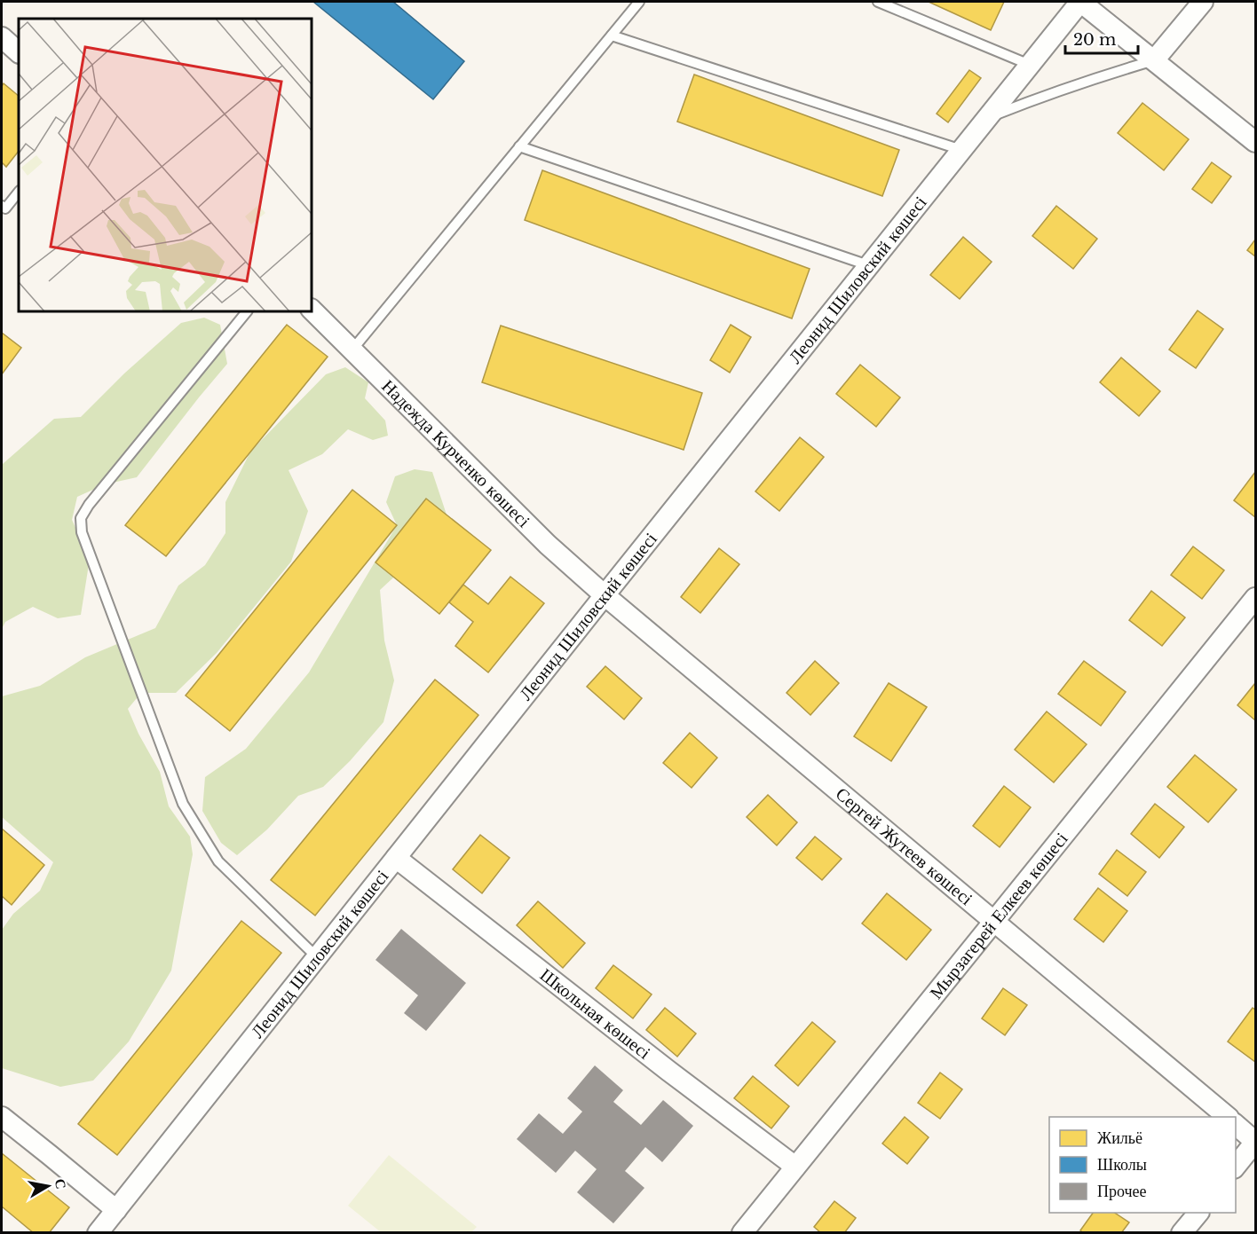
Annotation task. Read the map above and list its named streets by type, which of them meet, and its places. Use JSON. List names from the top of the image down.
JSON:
{
  "streets": {
    "street": [
      "Леонид Шиловский көшесі",
      "Надежда Курченко көшесі",
      "Сергей Жутеев көшесі",
      "Мырзагерей Елкеев көшесі",
      "Школьная көшесі"
    ]
  },
  "crossings": [
    ["Леонид Шиловский көшесі", "Надежда Курченко көшесі"],
    ["Леонид Шиловский көшесі", "Сергей Жутеев көшесі"],
    ["Леонид Шиловский көшесі", "Школьная көшесі"],
    ["Надежда Курченко көшесі", "Сергей Жутеев көшесі"],
    ["Сергей Жутеев көшесі", "Мырзагерей Елкеев көшесі"],
    ["Мырзагерей Елкеев көшесі", "Школьная көшесі"]
  ],
  "legend": ["Жильё", "Школы", "Прочее"],
  "scale_bar": "20 m",
  "north": "right"
}
